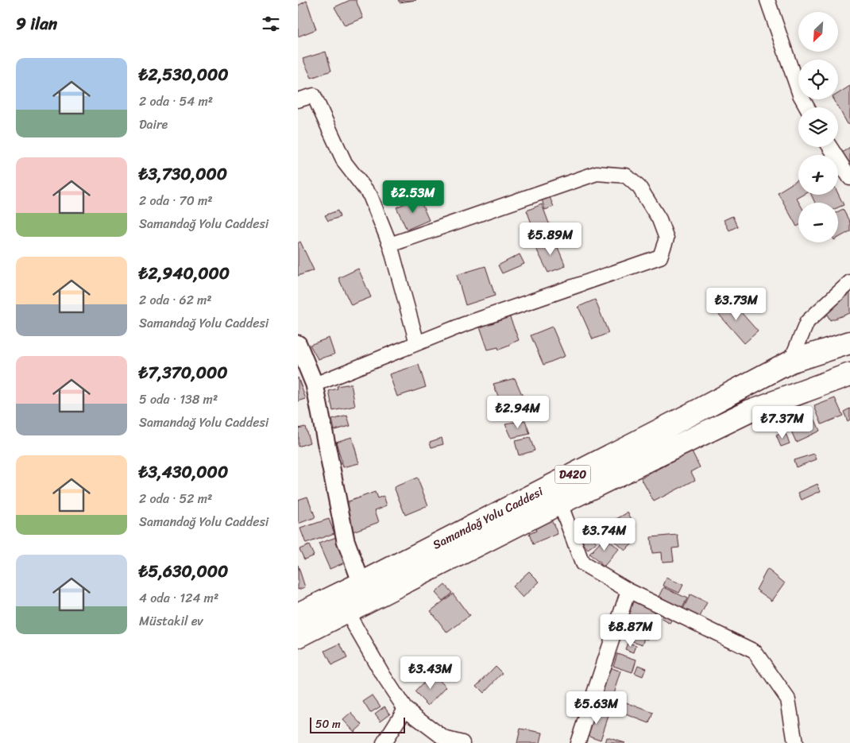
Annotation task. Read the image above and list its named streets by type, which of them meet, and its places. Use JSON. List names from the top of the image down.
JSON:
{
  "streets": {
    "highway": ["D420", "Samandağ Yolu Caddesi"]
  },
  "scale_bar": "50 m",
  "north": "bottom left",
  "page": {
    "heading": "9 ilan",
    "map_buttons": ["+", "−"],
    "list": [
      {
        "name": "₺2,530,000",
        "note": "2 oda · 54 m² · Daire"
      },
      {
        "name": "₺3,730,000",
        "note": "2 oda · 70 m² · Samandağ Yolu Caddesi"
      },
      {
        "name": "₺2,940,000",
        "note": "2 oda · 62 m² · Samandağ Yolu Caddesi"
      },
      {
        "name": "₺7,370,000",
        "note": "5 oda · 138 m² · Samandağ Yolu Caddesi"
      },
      {
        "name": "₺3,430,000",
        "note": "2 oda · 52 m² · Samandağ Yolu Caddesi"
      },
      {
        "name": "₺5,630,000",
        "note": "4 oda · 124 m² · Müstakil ev"
      }
    ],
    "price": [
      "₺2.53M",
      "₺5.89M",
      "₺3.73M",
      "₺2.94M",
      "₺7.37M",
      "₺3.74M",
      "₺8.87M",
      "₺3.43M",
      "₺5.63M"
    ],
    "scale": "50 m"
  }
}
